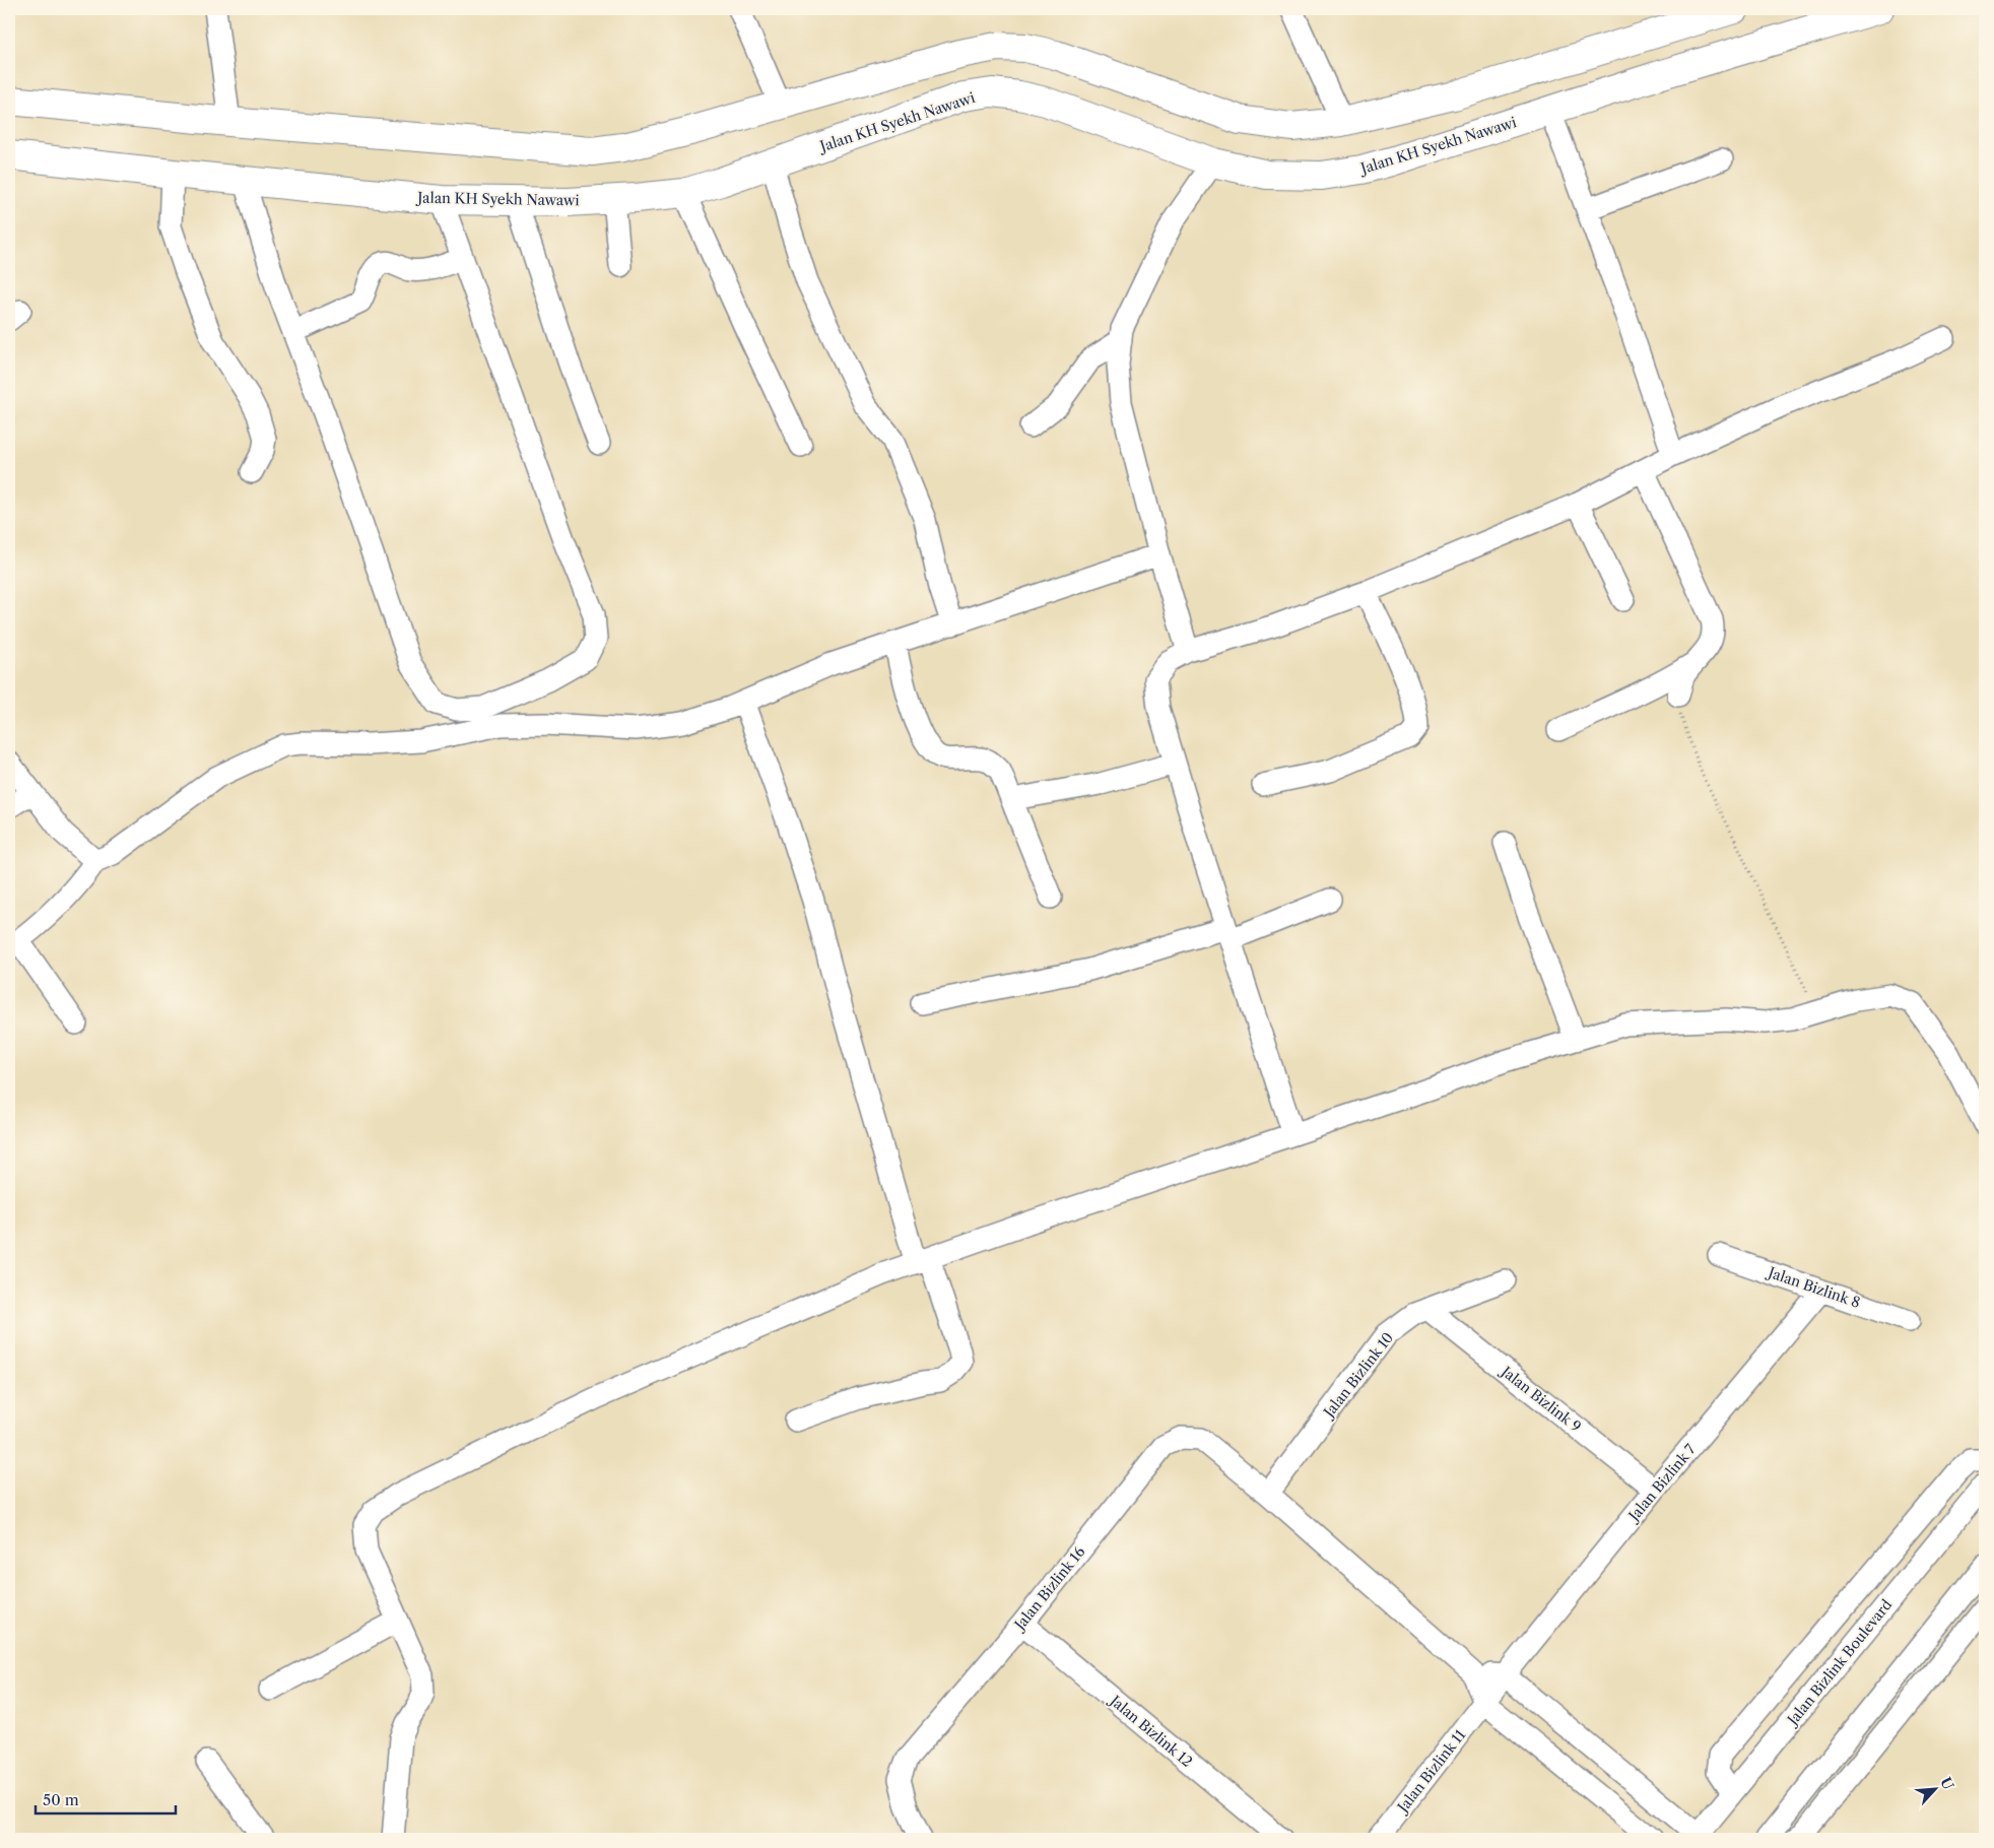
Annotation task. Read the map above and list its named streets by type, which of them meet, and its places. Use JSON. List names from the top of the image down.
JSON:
{
  "streets": {
    "main road": ["Jalan KH Syekh Nawawi"],
    "street": [
      "Jalan Bizlink 8",
      "Jalan Bizlink 10",
      "Jalan Bizlink 9",
      "Jalan Bizlink 7",
      "Jalan Bizlink 16",
      "Jalan Bizlink Boulevard",
      "Jalan Bizlink 12",
      "Jalan Bizlink 11"
    ]
  },
  "crossings": [
    ["Jalan Bizlink 8", "Jalan Bizlink 7"],
    ["Jalan Bizlink 10", "Jalan Bizlink 9"],
    ["Jalan Bizlink 10", "Jalan Bizlink 16"],
    ["Jalan Bizlink 9", "Jalan Bizlink 7"],
    ["Jalan Bizlink 7", "Jalan Bizlink 11"],
    ["Jalan Bizlink 16", "Jalan Bizlink 12"]
  ],
  "scale_bar": "50 m",
  "north": "top right"
}
